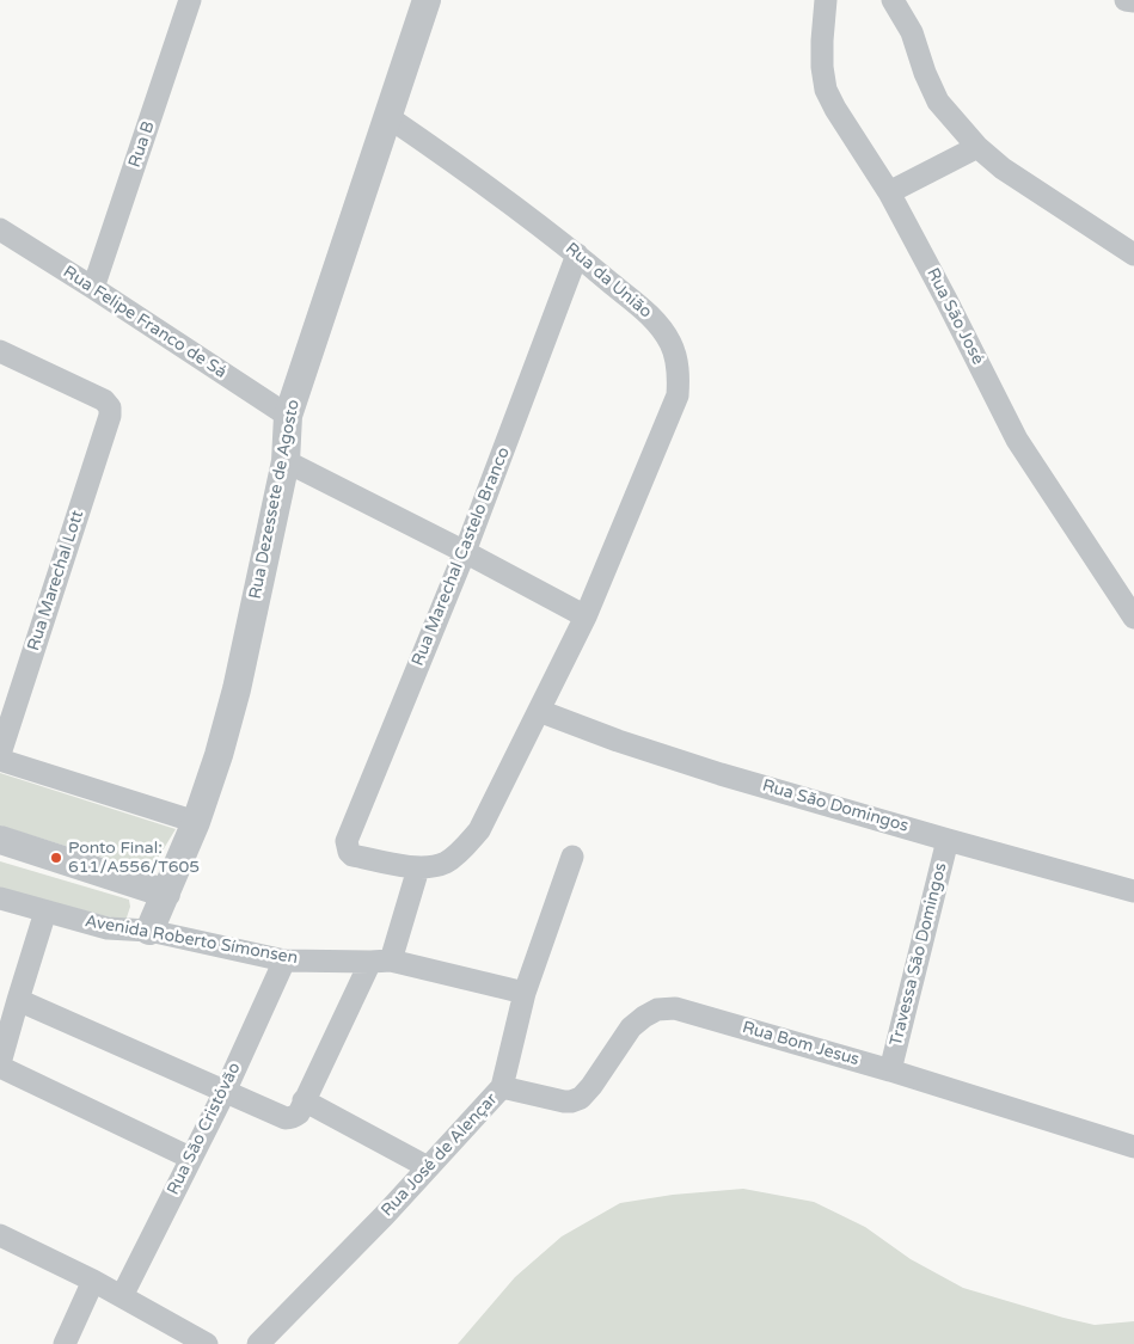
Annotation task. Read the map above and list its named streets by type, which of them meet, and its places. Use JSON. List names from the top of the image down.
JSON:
{
  "streets": {
    "street": [
      "Rua B",
      "Rua da União",
      "Rua São José",
      "Rua Felipe Franco de Sá",
      "Rua Dezessete de Agosto",
      "Rua Marechal Castelo Branco",
      "Rua Marechal Lott",
      "Rua São Domingos",
      "Avenida Roberto Símonsen",
      "Travessa São Domingos",
      "Rua Bom Jesus",
      "Rua São Cristóvão",
      "Rua José de Alençar"
    ]
  },
  "crossings": [
    ["Rua B", "Rua Felipe Franco de Sá"],
    ["Rua da União", "Rua Dezessete de Agosto"],
    ["Rua da União", "Rua Marechal Castelo Branco"],
    ["Rua Felipe Franco de Sá", "Rua Dezessete de Agosto"],
    ["Rua Dezessete de Agosto", "Avenida Roberto Símonsen"],
    ["Rua São Domingos", "Travessa São Domingos"],
    ["Avenida Roberto Símonsen", "Rua São Cristóvão"],
    ["Avenida Roberto Símonsen", "Rua José de Alençar"],
    ["Travessa São Domingos", "Rua Bom Jesus"],
    ["Rua Bom Jesus", "Rua José de Alençar"]
  ],
  "places": ["Ponto Final: 611/A556/T605"]
}
